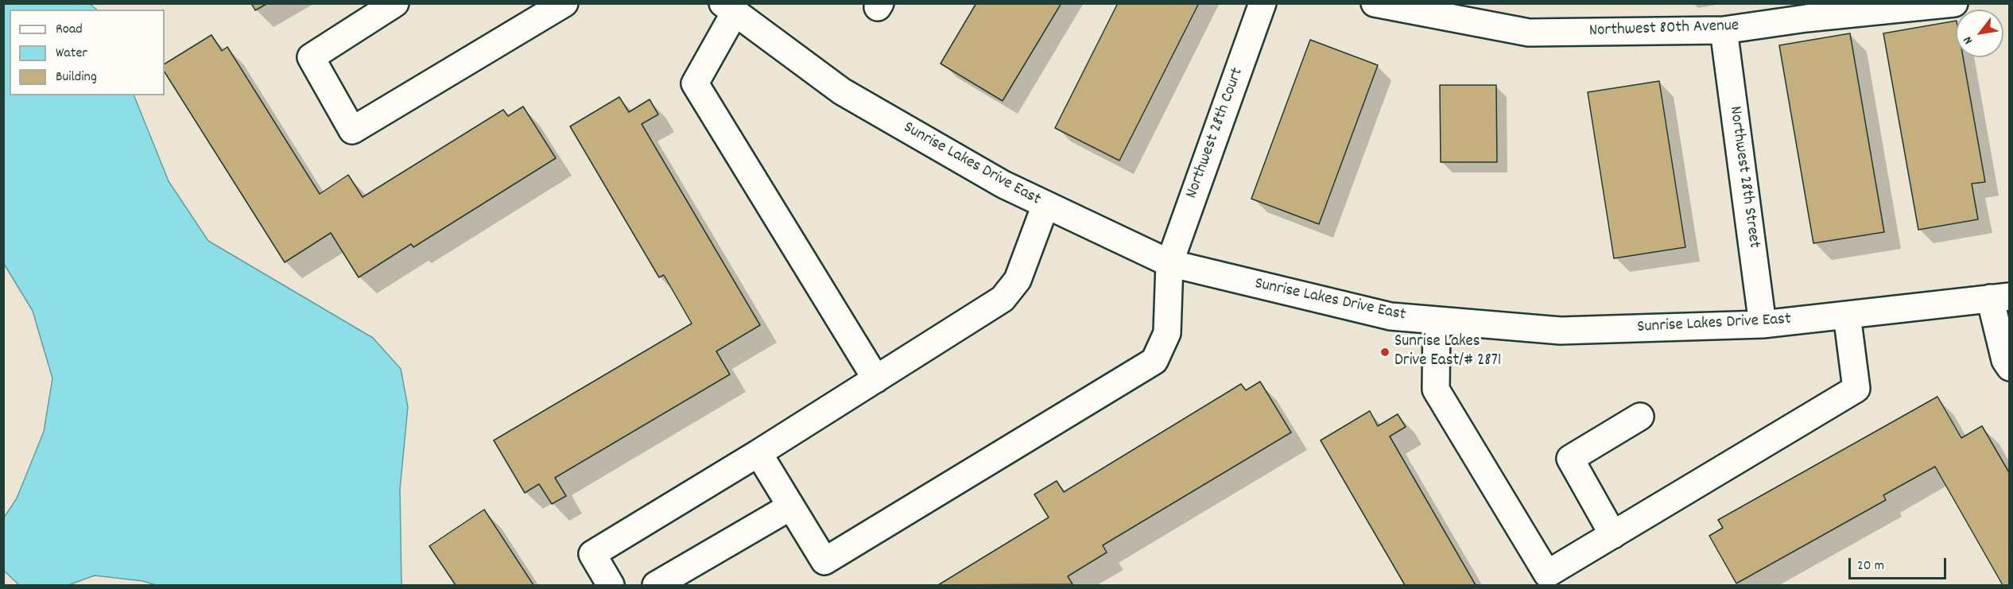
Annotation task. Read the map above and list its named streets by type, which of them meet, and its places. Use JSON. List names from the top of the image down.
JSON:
{
  "streets": {
    "street": [
      "Northwest 80th Avenue",
      "Northwest 28th Court",
      "Sunrise Lakes Drive East",
      "Northwest 28th Street"
    ]
  },
  "crossings": [
    ["Northwest 80th Avenue", "Northwest 28th Street"],
    ["Northwest 28th Court", "Sunrise Lakes Drive East"],
    ["Sunrise Lakes Drive East", "Northwest 28th Street"]
  ],
  "places": ["Sunrise Lakes Drive East/# 2871"],
  "legend": ["Road", "Water", "Building"],
  "scale_bar": "20 m",
  "north": "bottom left"
}
